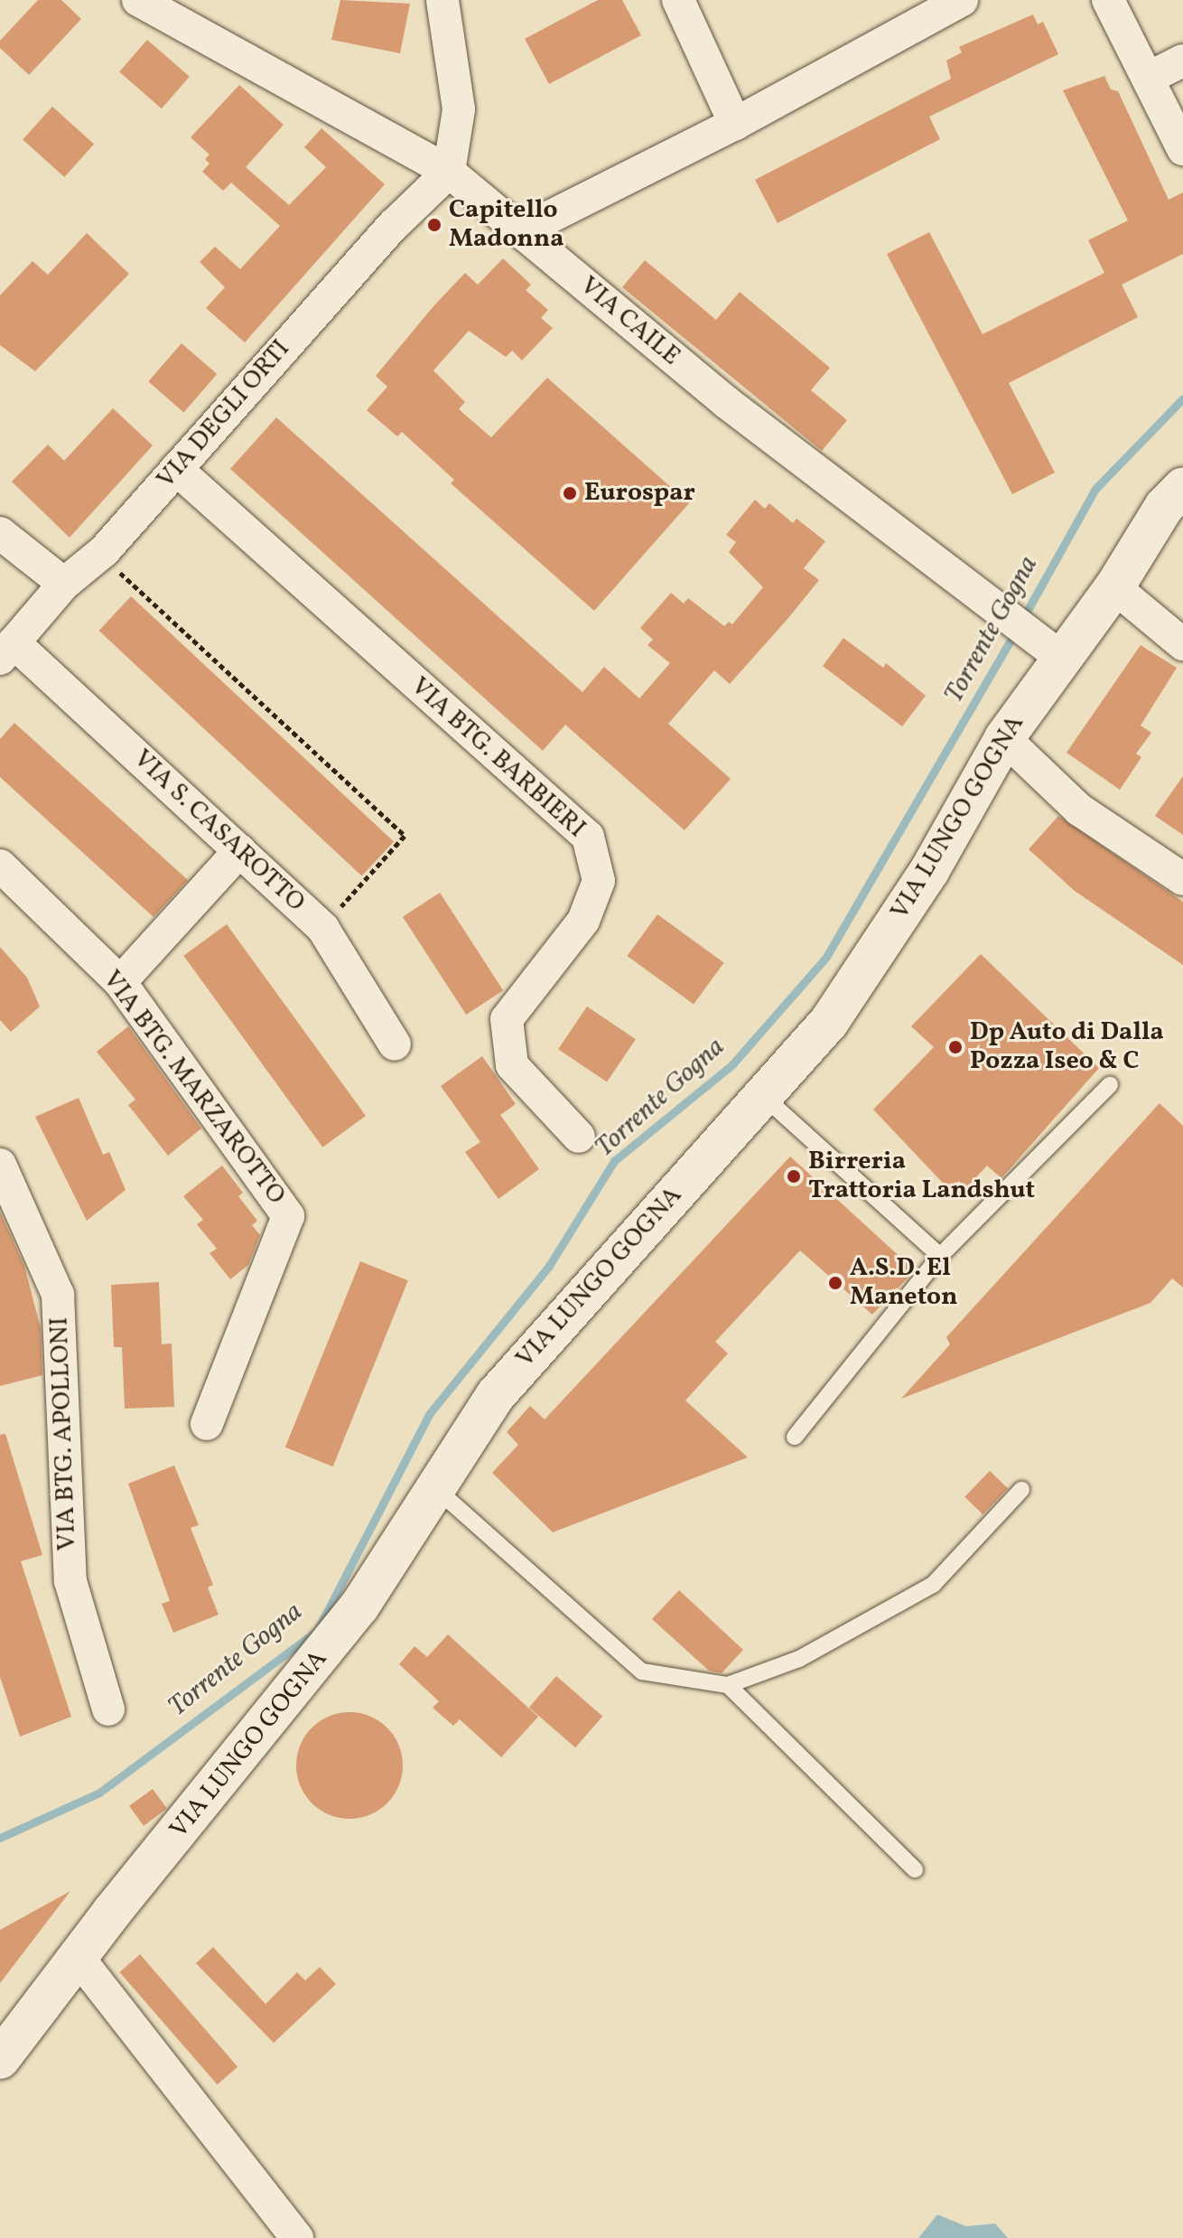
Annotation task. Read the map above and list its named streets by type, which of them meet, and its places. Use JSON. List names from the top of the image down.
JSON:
{
  "streets": {
    "street": [
      "VIA CAILE",
      "VIA DEGLI ORTI",
      "VIA BTG. BARBIERI",
      "VIA LUNGO GOGNA",
      "VIA S. CASAROTTO",
      "VIA BTG. MARZAROTTO",
      "VIA BTG. APOLLONI"
    ]
  },
  "crossings": [
    ["VIA CAILE", "VIA DEGLI ORTI"],
    ["VIA CAILE", "VIA LUNGO GOGNA"],
    ["VIA DEGLI ORTI", "VIA BTG. BARBIERI"],
    ["VIA DEGLI ORTI", "VIA S. CASAROTTO"]
  ],
  "water": ["Torrente Gogna"],
  "places": [
    "Capitello Madonna",
    "Eurospar",
    "Dp Auto di Dalla Pozza Iseo & C",
    "Birreria Trattoria Landshut",
    "A.S.D. El Maneton"
  ]
}
